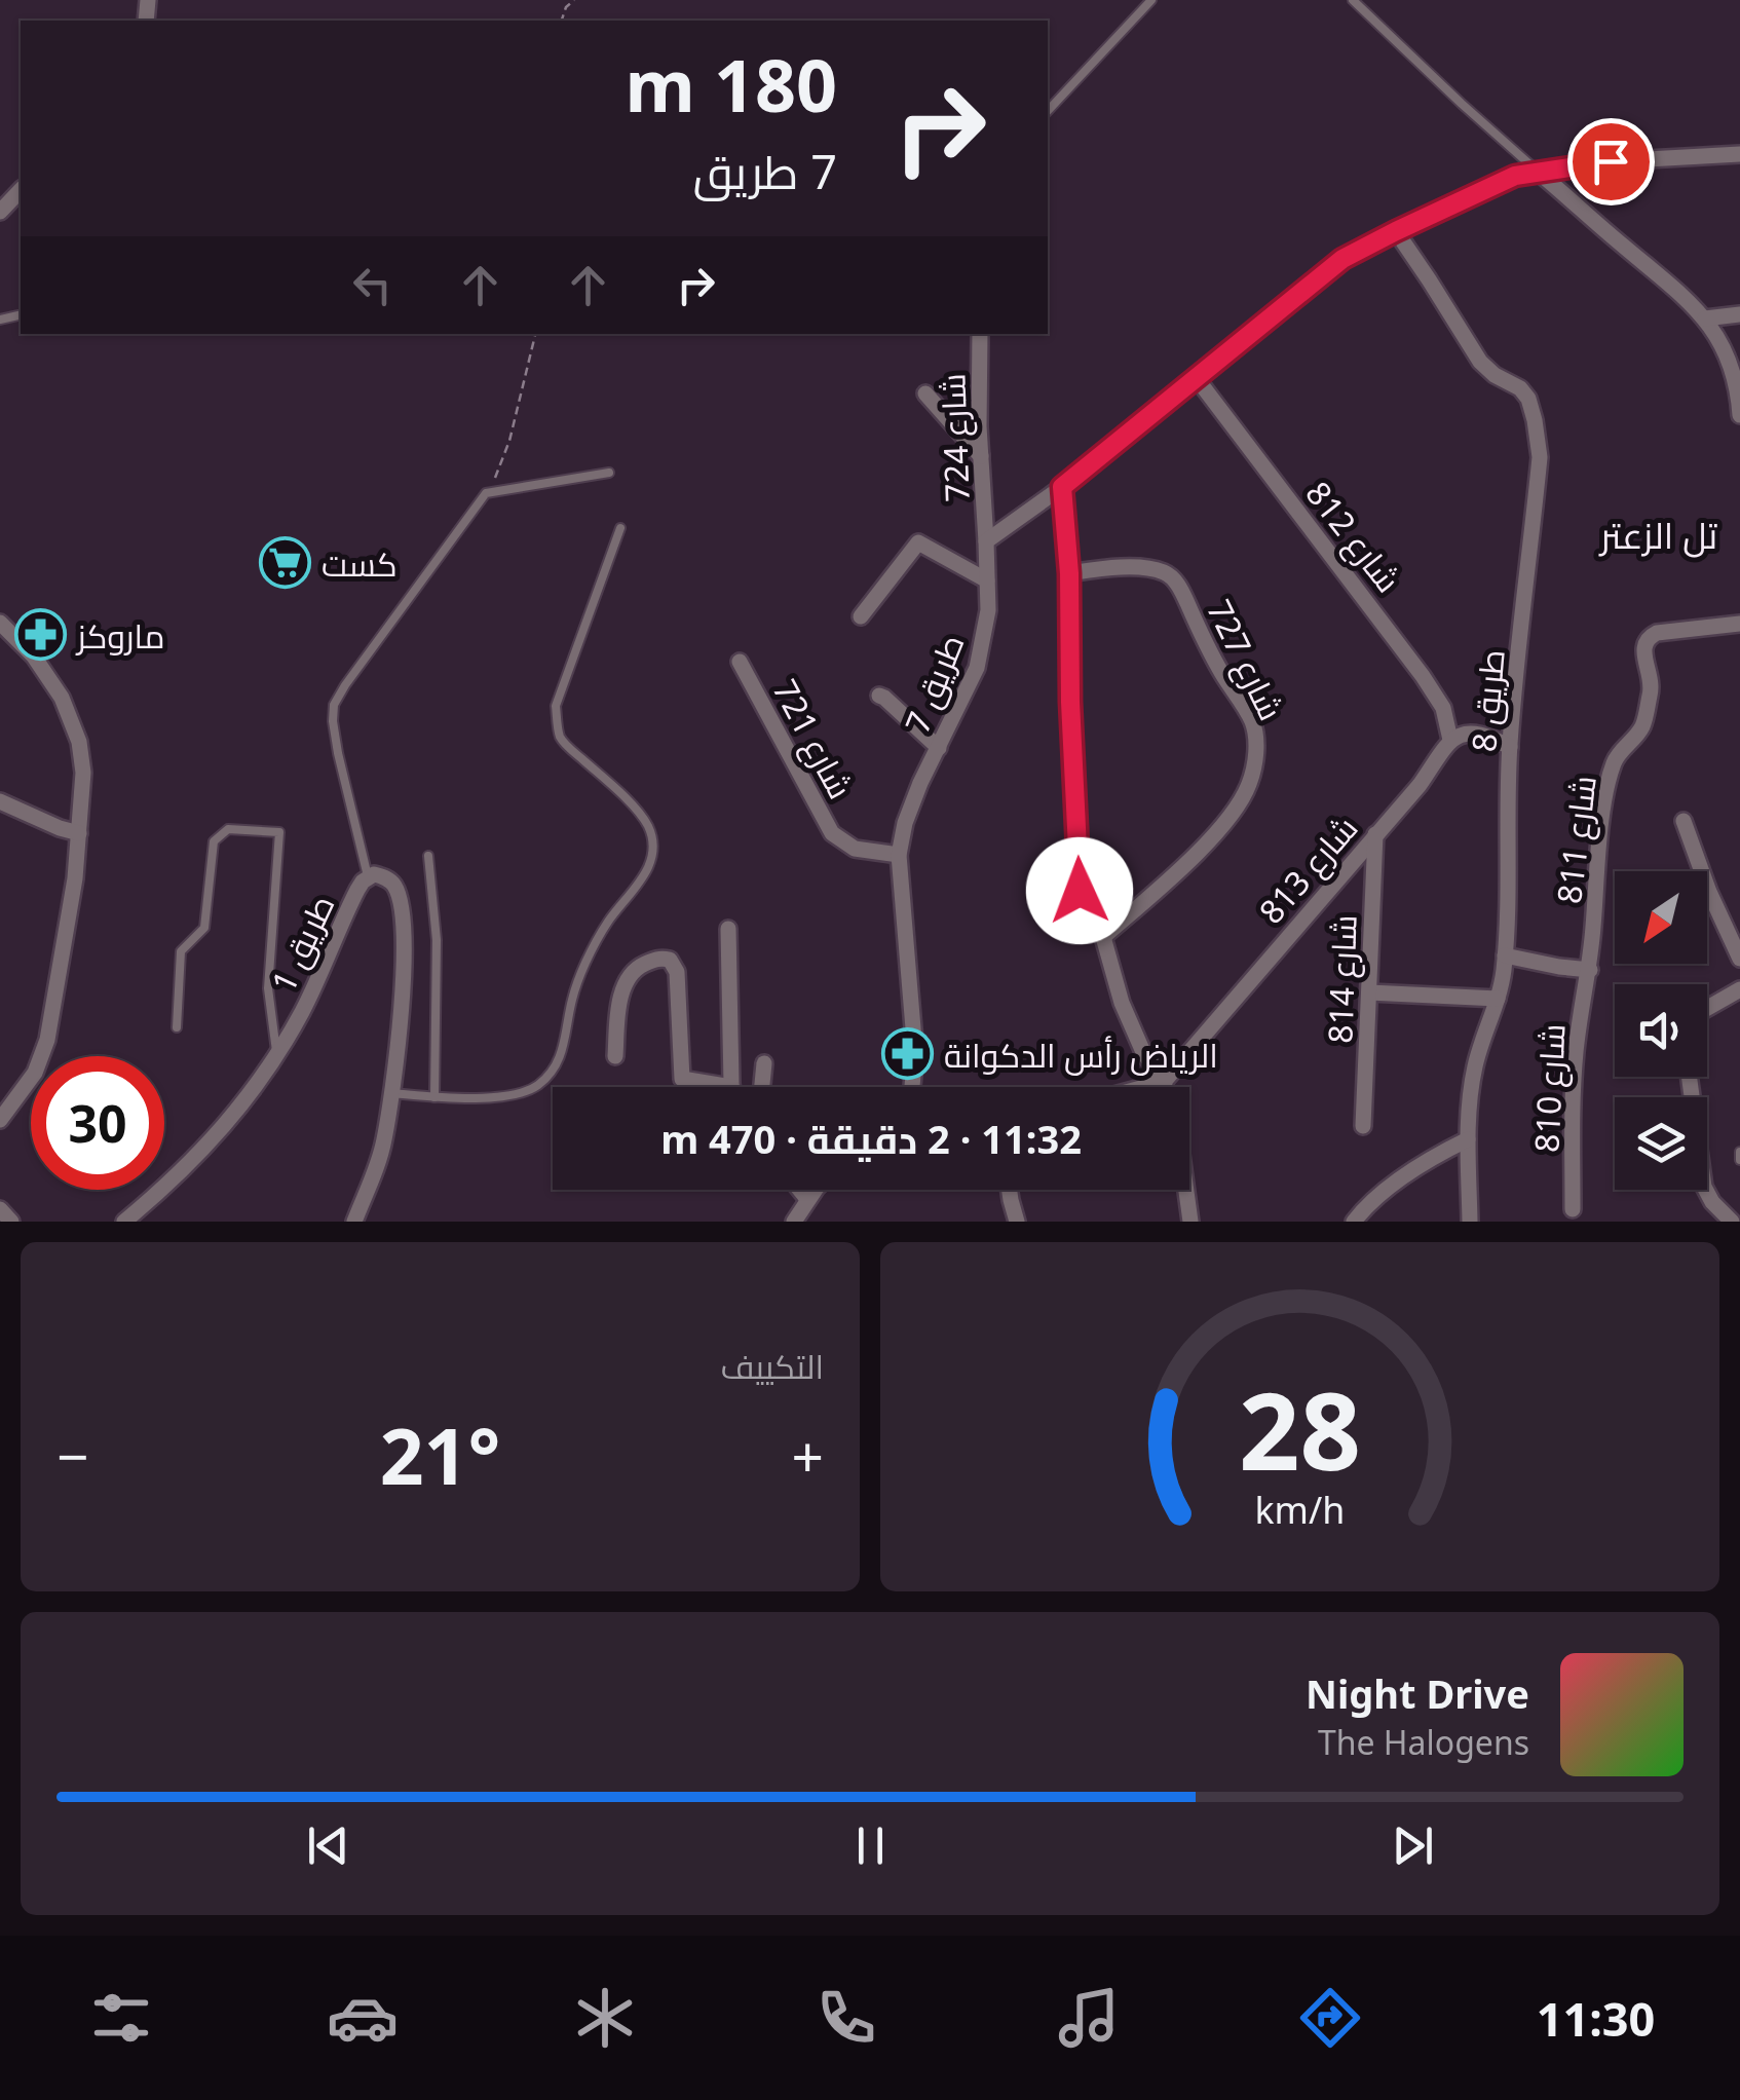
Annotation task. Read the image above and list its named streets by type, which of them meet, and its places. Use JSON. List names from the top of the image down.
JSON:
{
  "streets": {
    "street": [
      "شارع 724",
      "شارع 812",
      "شارع 727",
      "7 طريق",
      "طريق 8",
      "شارع 721",
      "شارع 811",
      "شارع 813",
      "طريق 1",
      "شارع 814",
      "شارع 810"
    ]
  },
  "crossings": [
    ["شارع 724", "7 طريق"],
    ["شارع 812", "شارع 813"],
    ["7 طريق", "شارع 721"],
    ["شارع 811", "شارع 810"],
    ["شارع 813", "شارع 814"]
  ],
  "districts": ["تل الزعتر"],
  "places": {
    "supermarket": ["كست"],
    "pharmacy": ["ماروكز", "الرياض رأس الدكوانة"]
  },
  "north": "bottom left",
  "page": {
    "turn": ["180 m", "7 طريق"],
    "limit": "30",
    "trip": "11:32 · 2 دقيقة · 470 m",
    "tile": "التكييف",
    "heat": ["−", "21°", "+"],
    "song": ["Night Drive", "The Halogens"],
    "tabs": "11:30",
    "gauge": ["28", "km/h"]
  }
}
